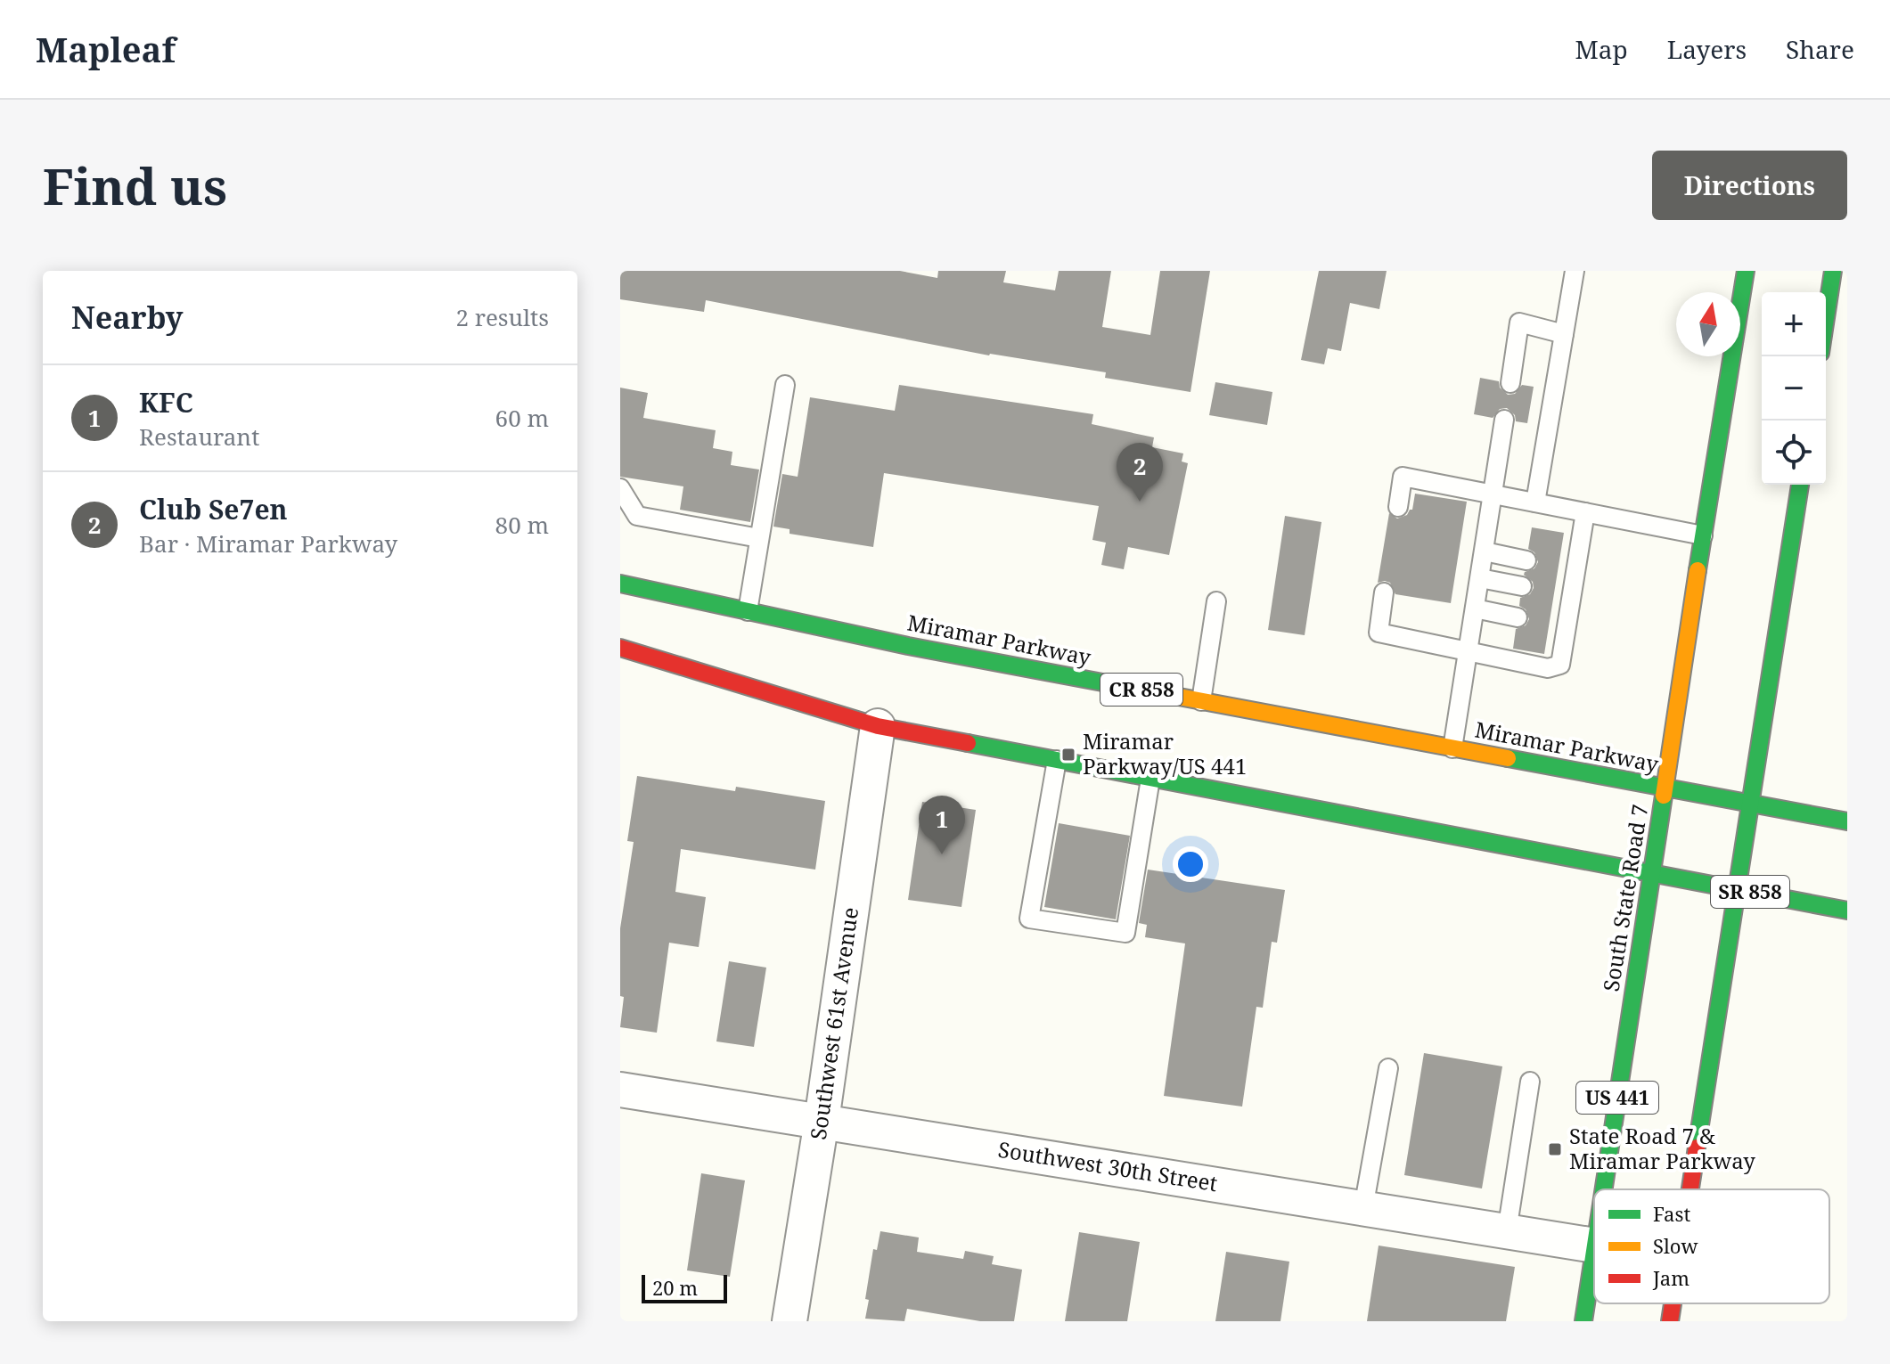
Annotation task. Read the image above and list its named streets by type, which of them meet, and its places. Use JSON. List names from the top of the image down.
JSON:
{
  "streets": {
    "main road": [
      "Miramar Parkway",
      "CR 858",
      "SR 858",
      "South State Road 7",
      "US 441"
    ],
    "street": ["Southwest 61st Avenue", "Southwest 30th Street"]
  },
  "crossings": [
    ["Miramar Parkway", "South State Road 7"],
    ["SR 858", "South State Road 7"],
    ["Southwest 61st Avenue", "Southwest 30th Street"]
  ],
  "places": {
    "transit": ["Miramar Parkway/US 441", "State Road 7 & Miramar Parkway"]
  },
  "legend": ["Fast", "Slow", "Jam"],
  "scale_bar": "20 m",
  "north": "top",
  "page": {
    "header": "Mapleaf",
    "nav": ["Map", "Layers", "Share"],
    "buttons": "Directions",
    "title": "Find us",
    "heading": ["Nearby", "2 results"],
    "map_buttons": ["+", "−"],
    "list": [
      {
        "mark": "1",
        "name": "KFC",
        "note": "Restaurant",
        "value": "60 m"
      },
      {
        "mark": "2",
        "name": "Club Se7en",
        "note": "Bar · Miramar Parkway",
        "value": "80 m"
      }
    ],
    "pins": ["2", "1"],
    "scale": "20 m"
  }
}
